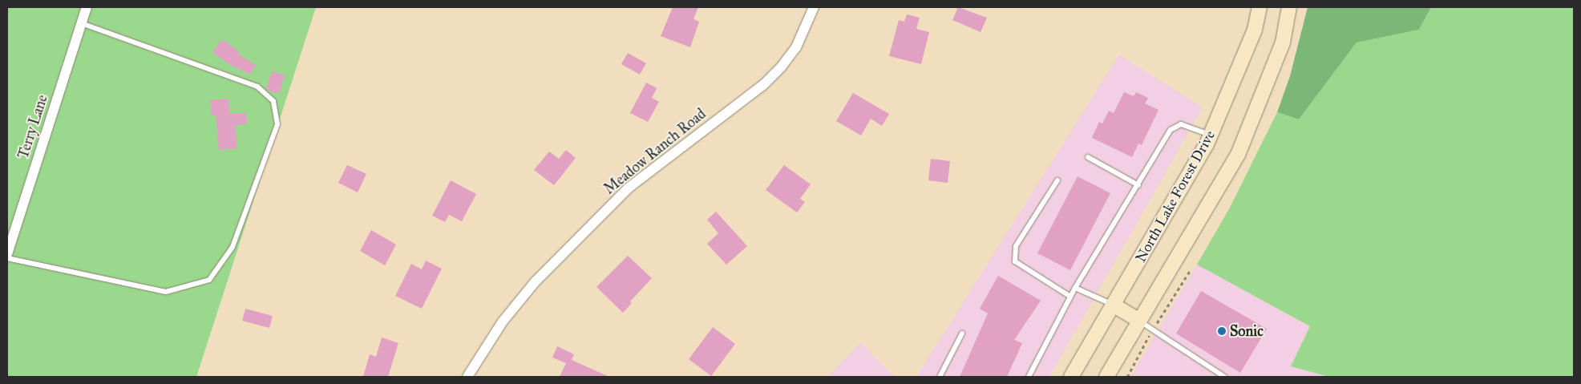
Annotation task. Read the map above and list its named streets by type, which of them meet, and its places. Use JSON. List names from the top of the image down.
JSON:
{
  "streets": {
    "main road": ["North Lake Forest Drive"],
    "street": ["Terry Lane", "Meadow Ranch Road"]
  },
  "places": ["Sonic"]
}
